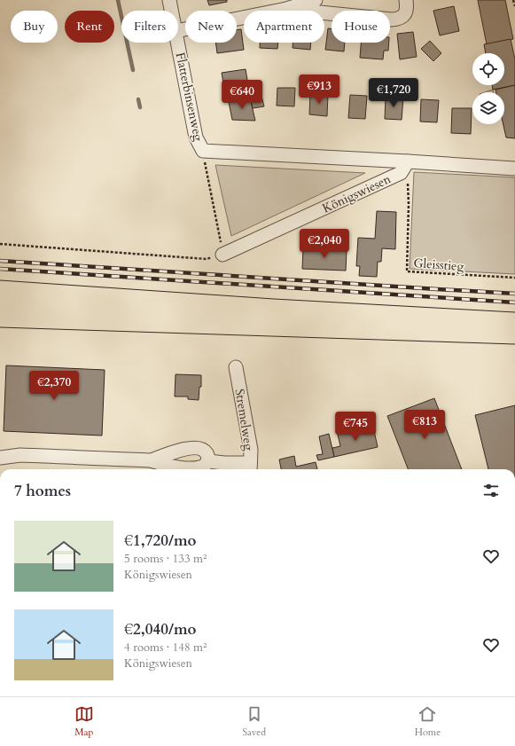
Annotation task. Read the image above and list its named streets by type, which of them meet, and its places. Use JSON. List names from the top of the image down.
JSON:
{
  "streets": {
    "street": ["Flatterbinsenweg", "Königswiesen", "Stremelweg"],
    "path": ["Gleisstieg"]
  },
  "crossings": [
    ["Flatterbinsenweg", "Königswiesen"],
    ["Königswiesen", "Gleisstieg"]
  ],
  "page": {
    "chip": [
      "Buy",
      "Rent",
      "Filters",
      "New",
      "Apartment",
      "House"
    ],
    "price": [
      "€913",
      "€1,720",
      "€640",
      "€2,040",
      "€2,370",
      "€813",
      "€745"
    ],
    "heading": "7 homes",
    "list": [
      {
        "name": "€1,720/mo",
        "note": "5 rooms · 133 m² · Königswiesen"
      },
      {
        "name": "€2,040/mo",
        "note": "4 rooms · 148 m² · Königswiesen"
      }
    ],
    "tabs": ["Map", "Saved", "Home"]
  }
}
